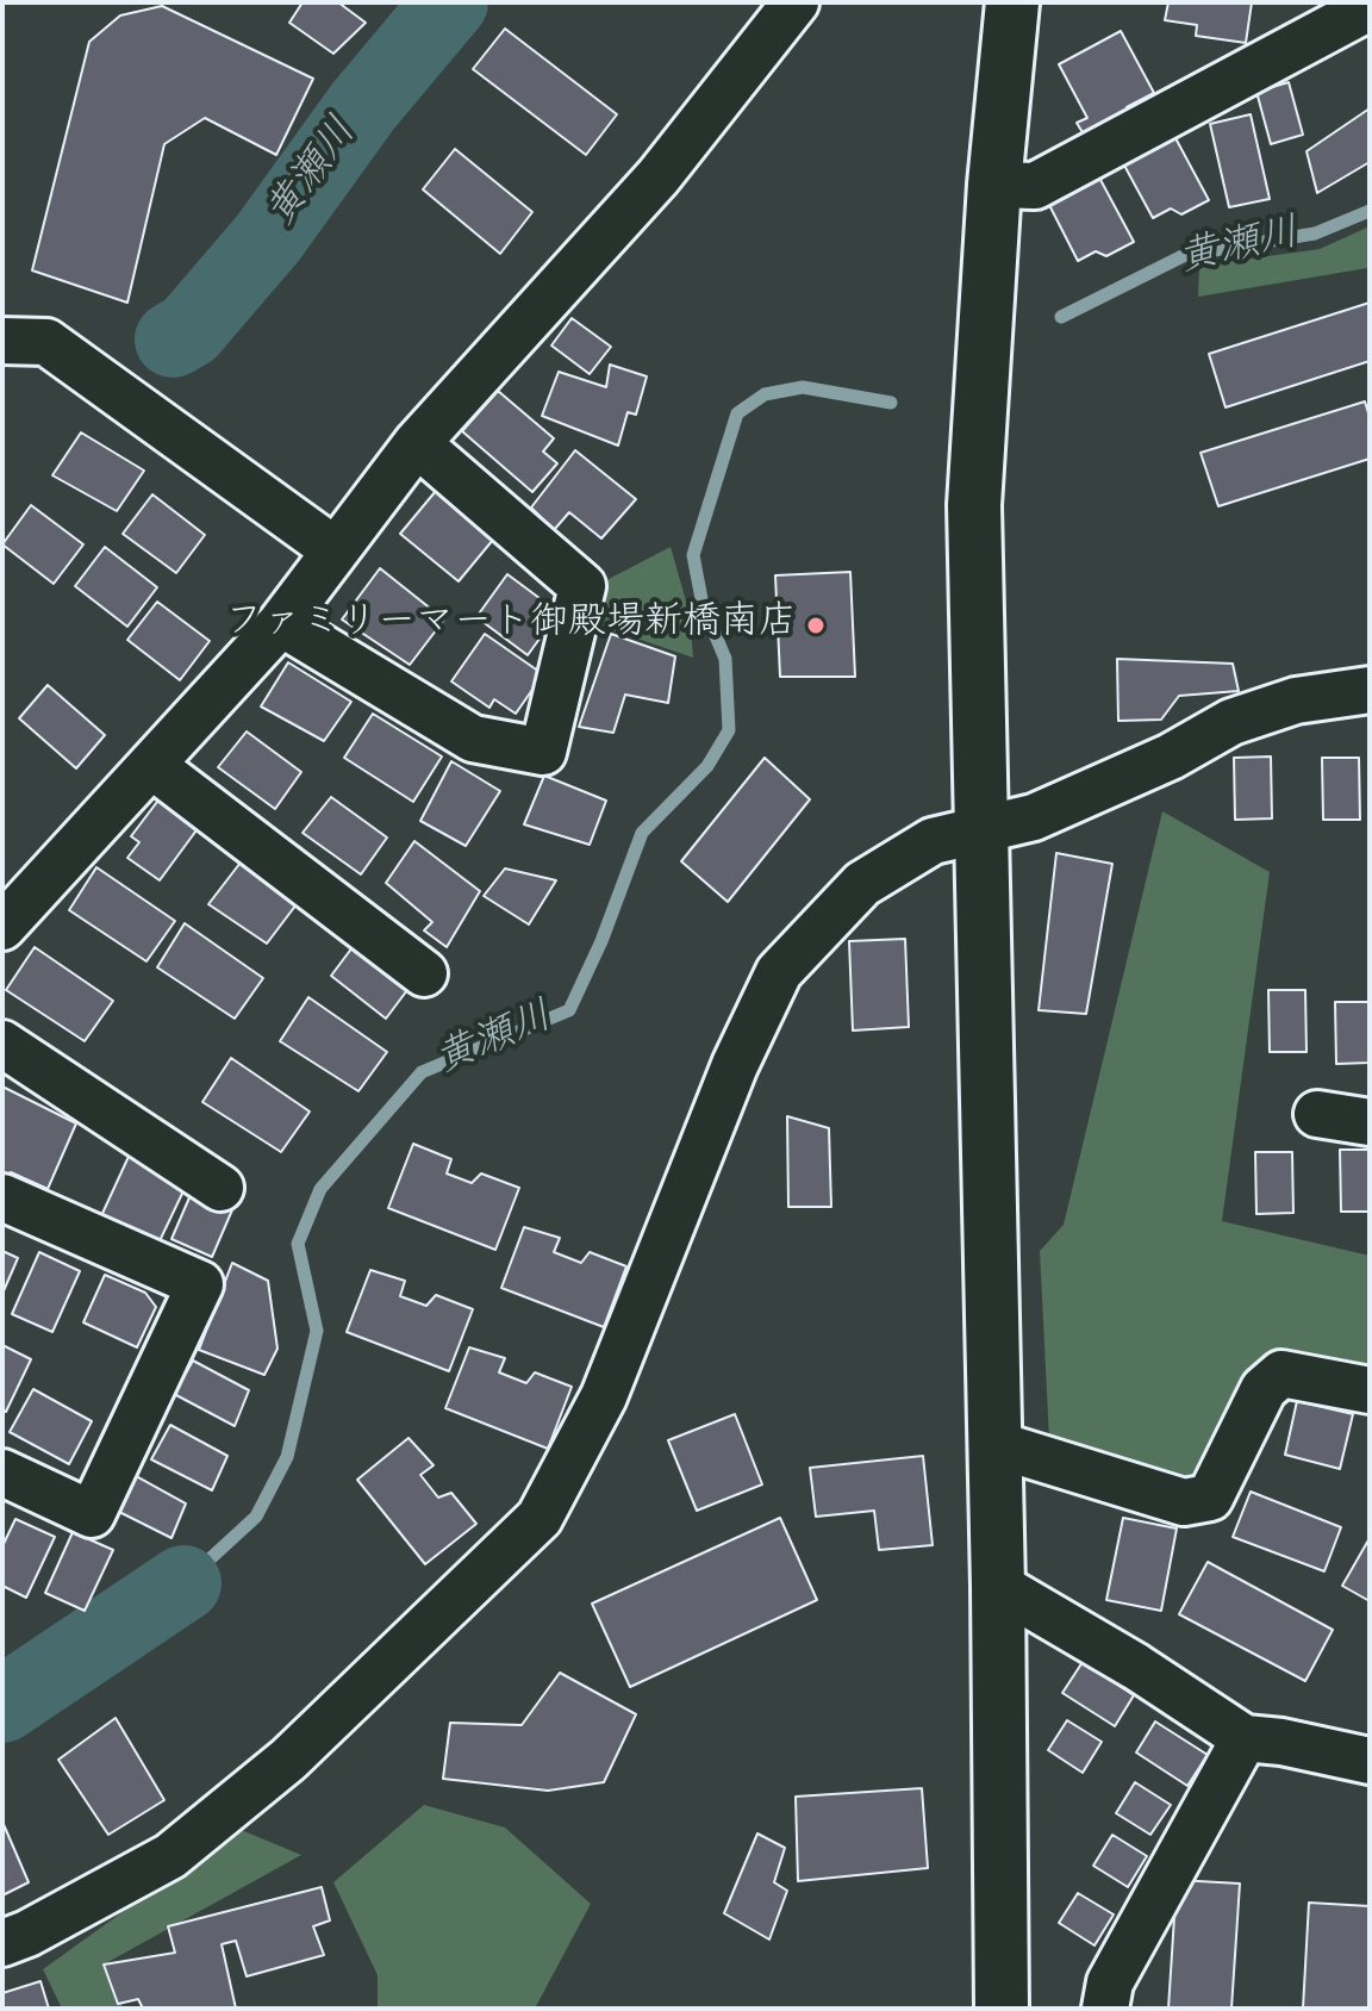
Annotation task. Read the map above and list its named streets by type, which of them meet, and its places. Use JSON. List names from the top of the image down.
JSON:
{
  "water": ["黄瀬川"],
  "places": ["ファミリーマート御殿場新橋南店"]
}
